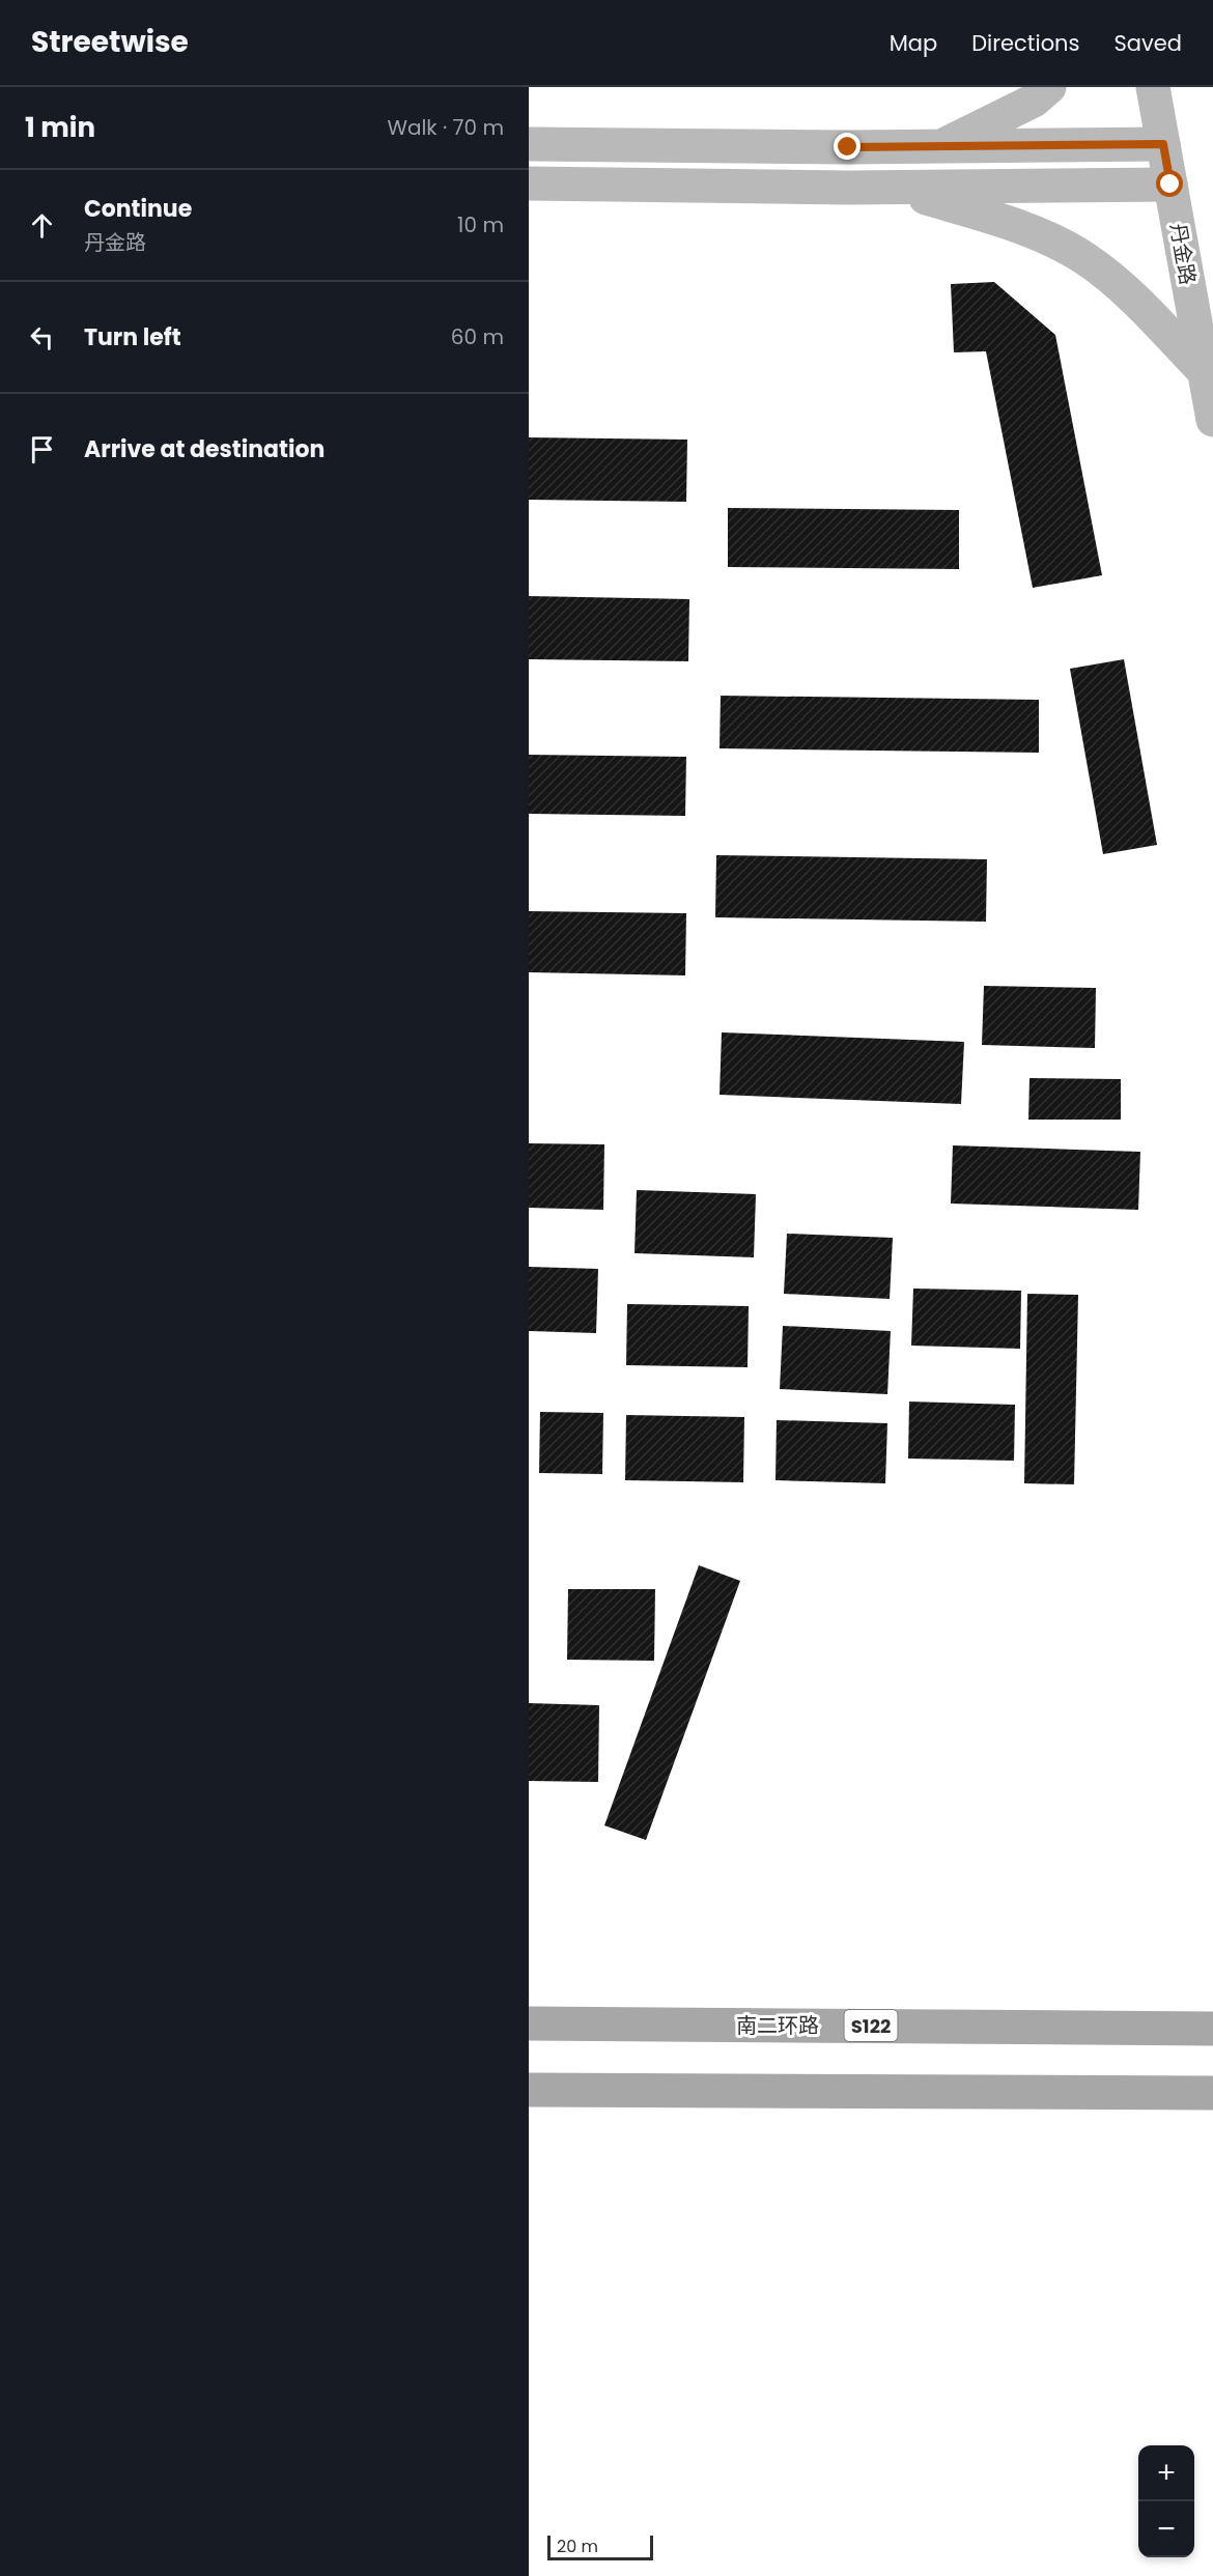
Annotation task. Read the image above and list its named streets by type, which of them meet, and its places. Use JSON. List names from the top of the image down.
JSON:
{
  "streets": {
    "main road": ["丹金路", "南二环路", "S122"]
  },
  "scale_bar": "20 m",
  "page": {
    "header": "Streetwise",
    "nav": ["Map", "Directions", "Saved"],
    "heading": ["1 min", "Walk · 70 m"],
    "list": [
      ["Continue", "丹金路", "10 m"],
      ["Turn left", "60 m"],
      "Arrive at destination"
    ],
    "map_buttons": ["+", "−"],
    "scale": "20 m"
  }
}
